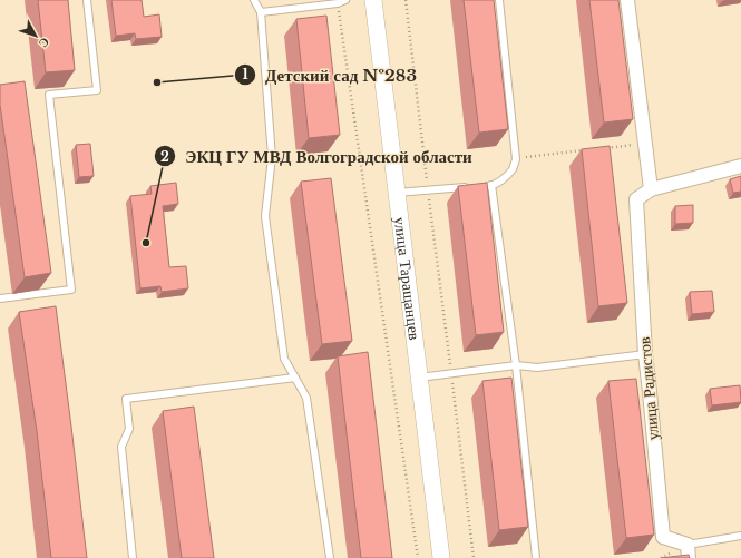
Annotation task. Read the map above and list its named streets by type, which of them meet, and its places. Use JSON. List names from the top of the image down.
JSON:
{
  "streets": {
    "street": ["улица Таращанцев", "улица Радистов"]
  },
  "places": ["Детский сад №283", "ЭКЦ ГУ МВД Волгоградской области"],
  "north": "bottom right"
}
